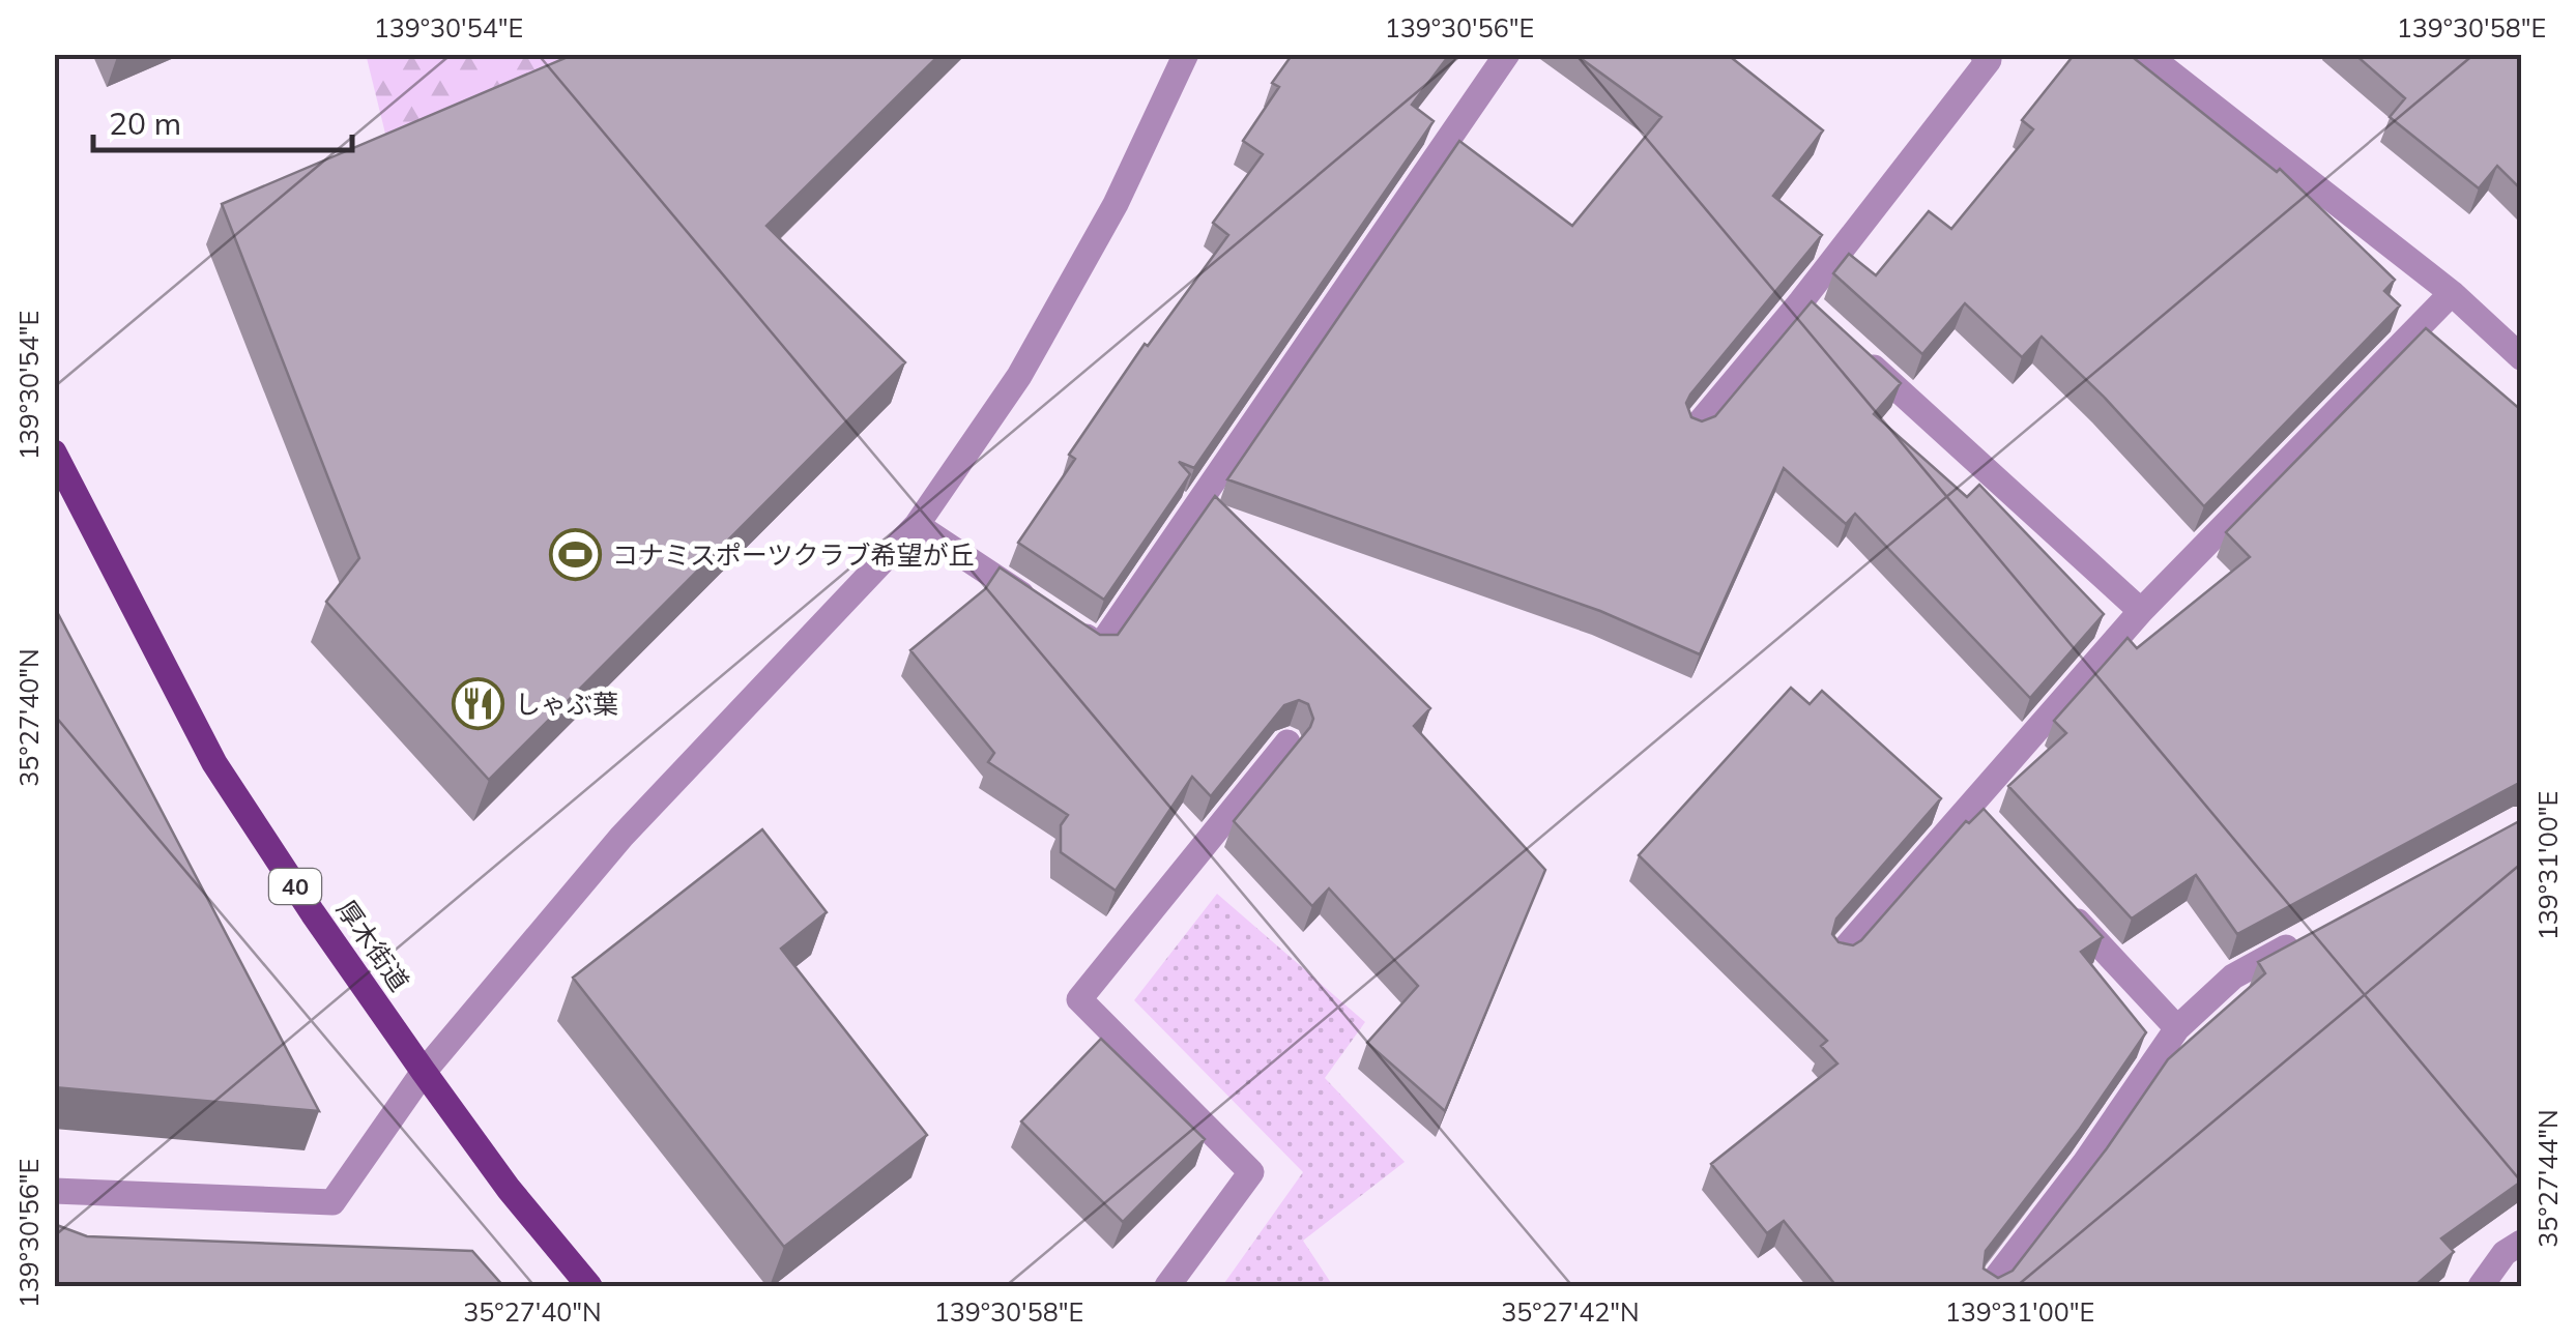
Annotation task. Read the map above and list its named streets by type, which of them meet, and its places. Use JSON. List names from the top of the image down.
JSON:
{
  "streets": {
    "main road": ["40", "厚木街道"]
  },
  "places": {
    "sports": ["コナミスポーツクラブ希望が丘"],
    "restaurant": ["しゃぶ葉"]
  },
  "scale_bar": "20 m",
  "coordinates": [
    "139°30'54\"E",
    "139°30'56\"E",
    "139°30'58\"E",
    "35°27'40\"N",
    "139°31'00\"E",
    "35°27'44\"N",
    "35°27'42\"N"
  ]
}
